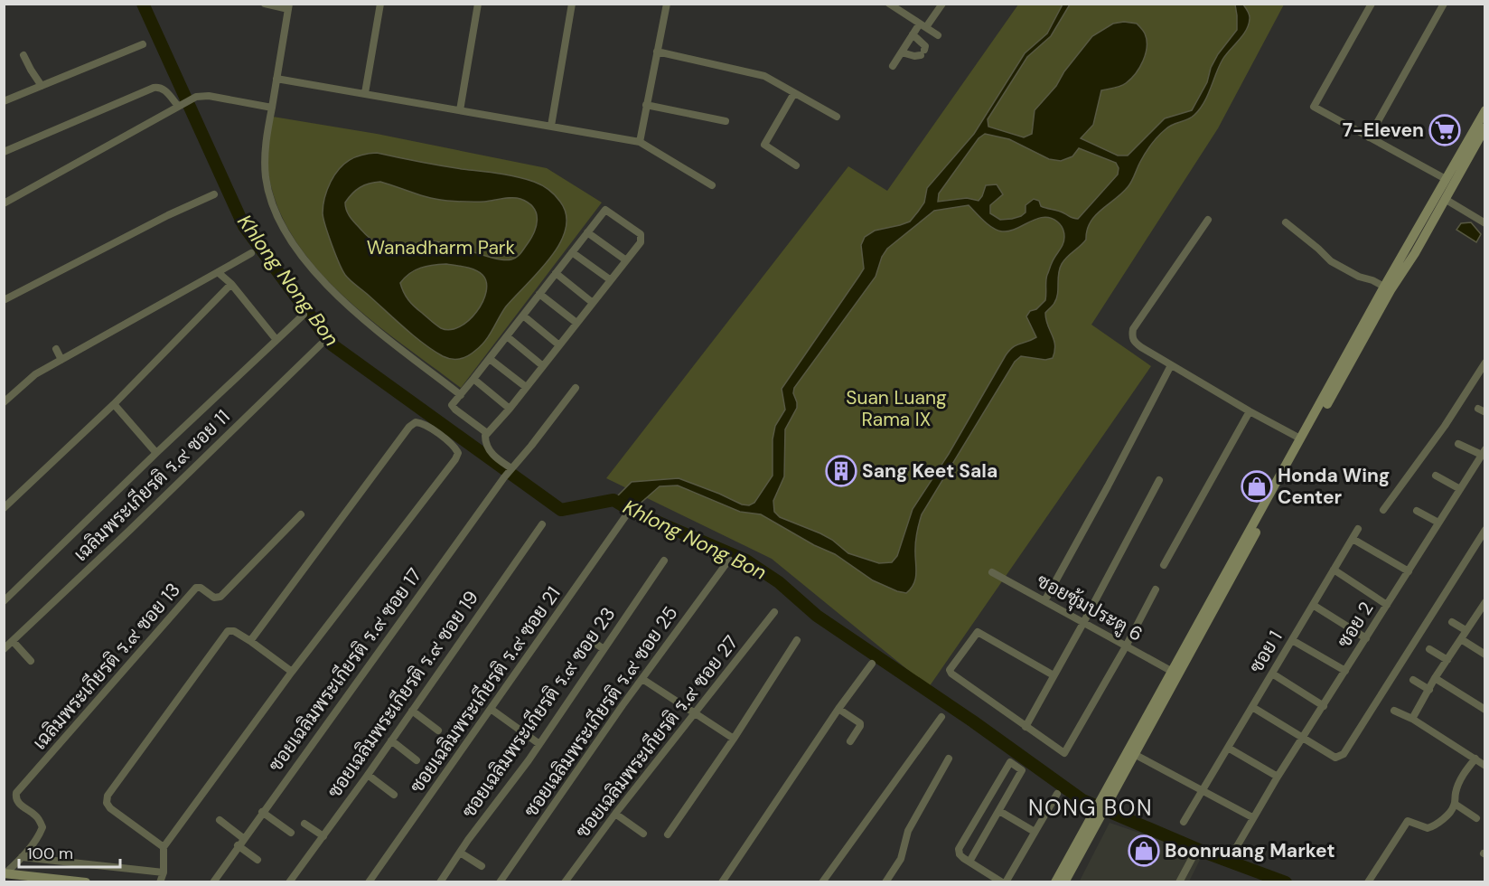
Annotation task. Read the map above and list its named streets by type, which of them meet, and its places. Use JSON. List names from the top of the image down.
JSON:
{
  "streets": {
    "street": [
      "เฉลิมพระเกียรติ ร.๙ ซอย 11",
      "ซอยซุ้มประตู 6",
      "ซอย 2",
      "ซอย 1",
      "เฉลิมพระเกียรติ ร.๙ ซอย 13",
      "ซอยเฉลิมพระเกียรติ ร.๙ ซอย 17",
      "ซอยเฉลิมพระเกียรติ ร.๙ ซอย 21",
      "ซอยเฉลิมพระเกียรติ ร.๙ ซอย 19",
      "ซอยเฉลิมพระเกียรติ ร.๙ ซอย 25",
      "ซอยเฉลิมพระเกียรติ ร.๙ ซอย 23",
      "ซอยเฉลิมพระเกียรติ ร.๙ ซอย 27"
    ]
  },
  "districts": ["NONG BON"],
  "water": ["Khlong Nong Bon"],
  "parks": ["Wanadharm Park", "Suan Luang Rama IX"],
  "places": {
    "supermarket": ["7-Eleven"],
    "building": ["Sang Keet Sala"],
    "shop": ["Honda Wing Center", "Boonruang Market"]
  },
  "scale_bar": "100 m"
}
